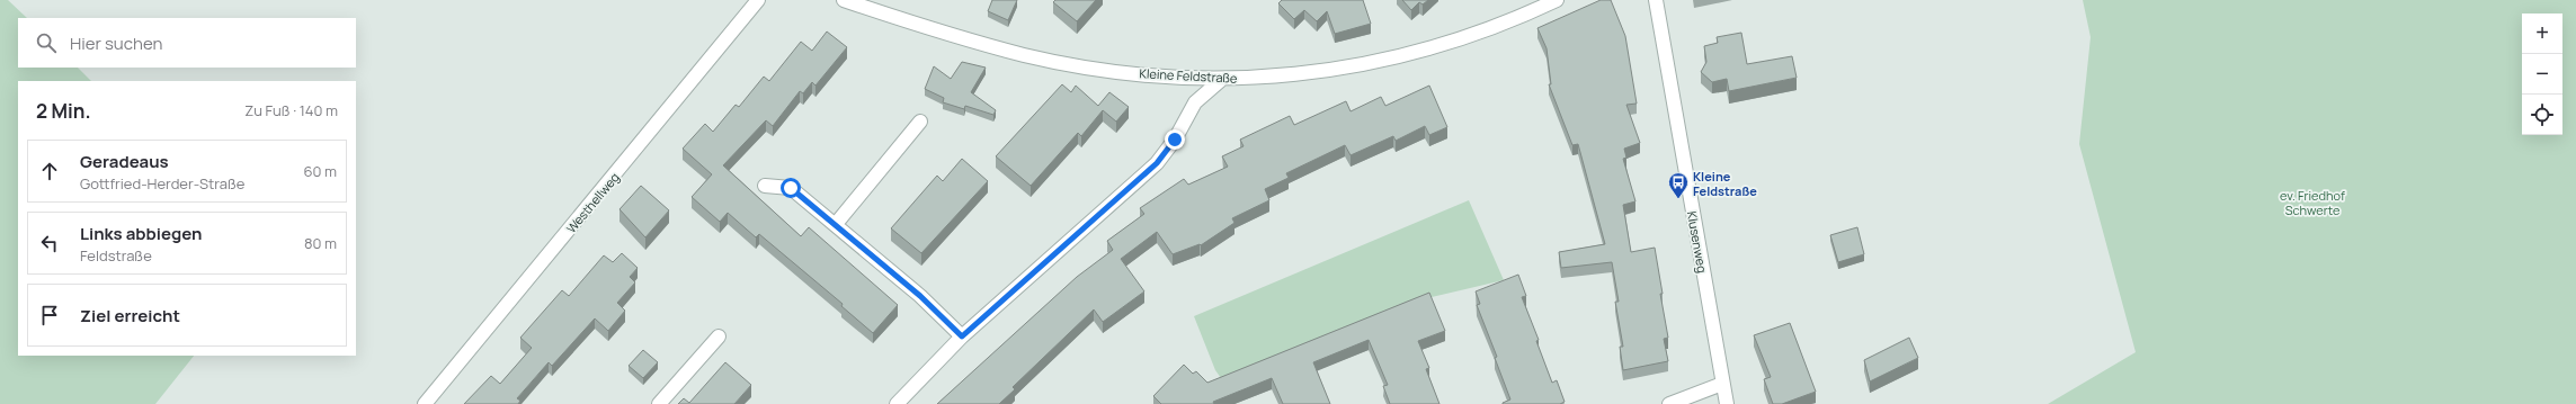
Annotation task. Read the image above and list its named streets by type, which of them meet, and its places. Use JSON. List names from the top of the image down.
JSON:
{
  "streets": {
    "street": ["Kleine Feldstraße", "Westhellweg", "Klusenweg"]
  },
  "parks": ["ev. Friedhof Schwerte"],
  "places": {
    "bus stop": ["Kleine Feldstraße"]
  },
  "page": {
    "map_buttons": ["+", "−"],
    "search": "Hier suchen",
    "heading": ["2 Min.", "Zu Fuß · 140 m"],
    "list": [
      ["Geradeaus", "Gottfried-Herder-Straße", "60 m"],
      ["Links abbiegen", "Feldstraße", "80 m"],
      "Ziel erreicht"
    ]
  }
}
